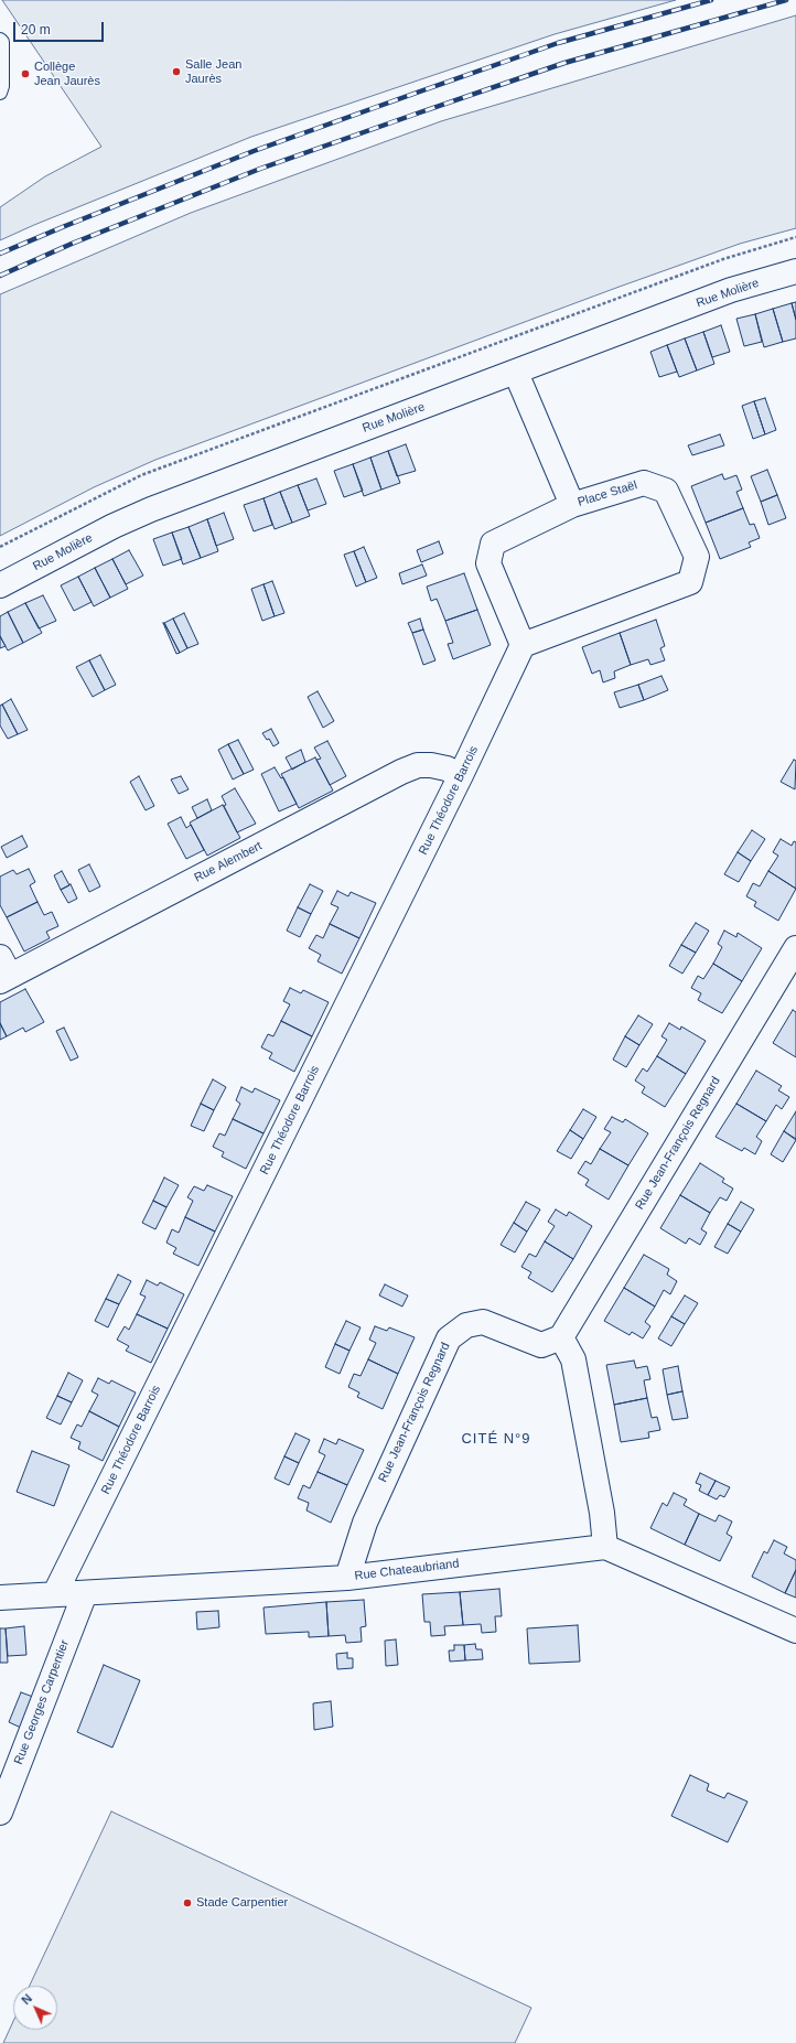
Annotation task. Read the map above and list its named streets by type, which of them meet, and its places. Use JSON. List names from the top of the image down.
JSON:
{
  "streets": {
    "street": [
      "Rue Molière",
      "Place Staël",
      "Rue Théodore Barrois",
      "Rue Alembert",
      "Rue Jean-François Regnard",
      "Rue Chateaubriand",
      "Rue Georges Carpentier"
    ]
  },
  "crossings": [
    ["Place Staël", "Rue Théodore Barrois"],
    ["Rue Théodore Barrois", "Rue Alembert"],
    ["Rue Théodore Barrois", "Rue Chateaubriand"],
    ["Rue Jean-François Regnard", "Rue Chateaubriand"],
    ["Rue Chateaubriand", "Rue Georges Carpentier"]
  ],
  "districts": ["CITÉ N°9"],
  "places": ["Salle Jean Jaurès", "Collège Jean Jaurès", "Stade Carpentier"],
  "scale_bar": "20 m",
  "north": "top left"
}
